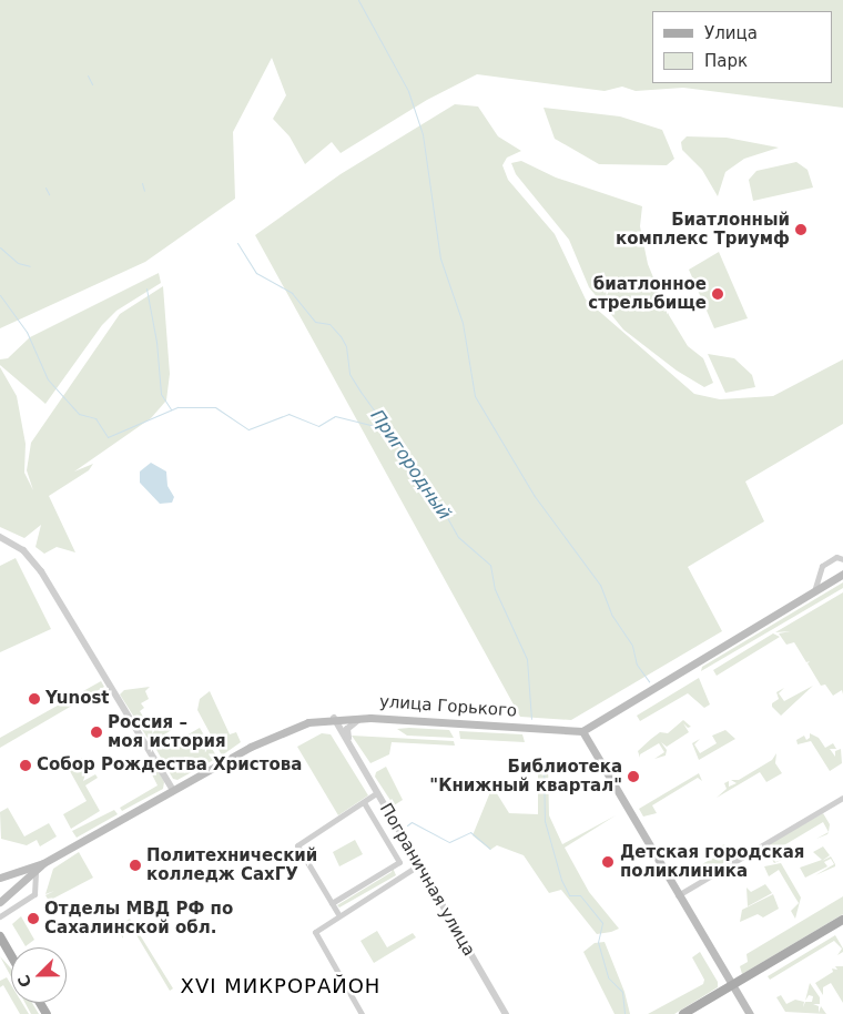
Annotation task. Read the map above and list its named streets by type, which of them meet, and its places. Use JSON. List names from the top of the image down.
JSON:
{
  "streets": {
    "main road": ["улица Горького"],
    "street": ["Пограничная улица"]
  },
  "crossings": [
    ["улица Горького", "Пограничная улица"]
  ],
  "districts": ["XVI МИКРОРАЙОН"],
  "water": ["Пригородный"],
  "places": [
    "Биатлонный комплекс Триумф",
    "биатлонное стрельбище",
    "Yunost",
    "Россия – моя история",
    "Собор Рождества Христова",
    "Библиотека \"Книжный квартал\"",
    "Детская городская поликлиника",
    "Политехнический колледж СахГУ",
    "Отделы МВД РФ по Сахалинской обл."
  ],
  "legend": ["Улица", "Парк"],
  "north": "bottom left"
}
